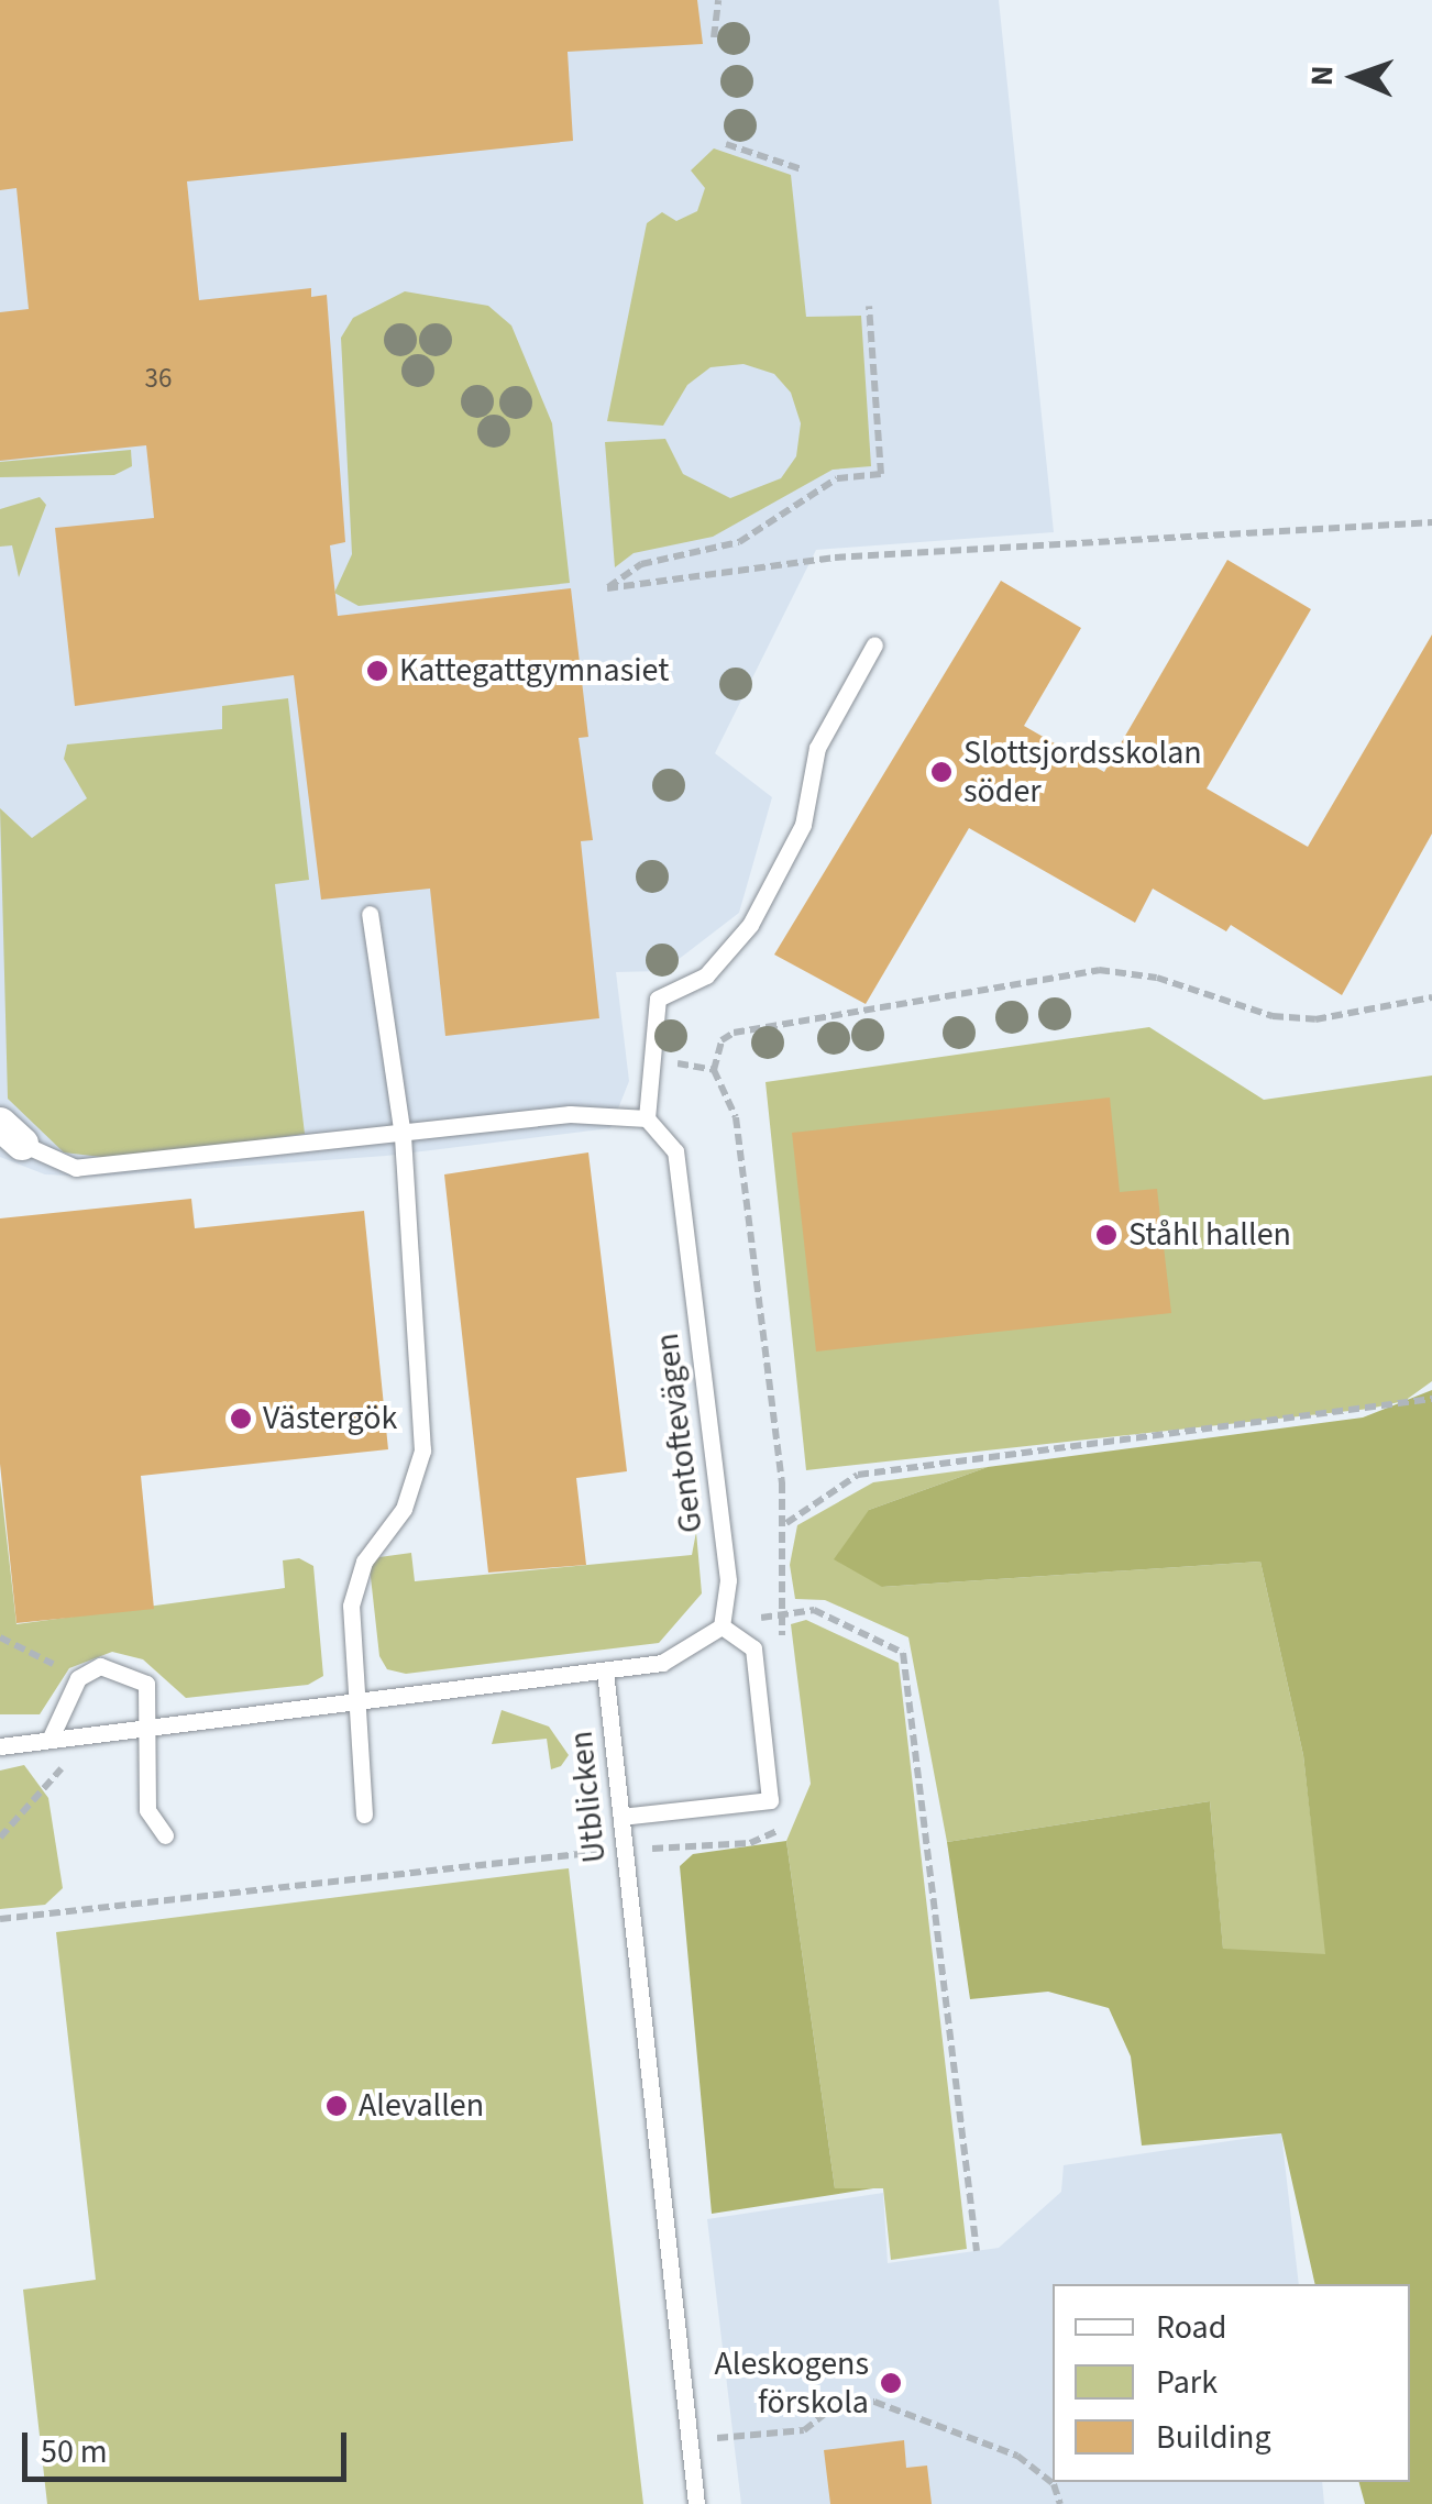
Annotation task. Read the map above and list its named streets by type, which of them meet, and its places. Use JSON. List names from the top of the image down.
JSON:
{
  "streets": {
    "lane": ["Gentoftevägen", "Utblicken"]
  },
  "places": [
    "Kattegattgymnasiet",
    "Slottsjordsskolan söder",
    "Ståhl hallen",
    "Västergök",
    "Alevallen",
    "Aleskogens förskola"
  ],
  "house_numbers": ["36"],
  "legend": ["Road", "Park", "Building"],
  "scale_bar": "50 m",
  "north": "left"
}
